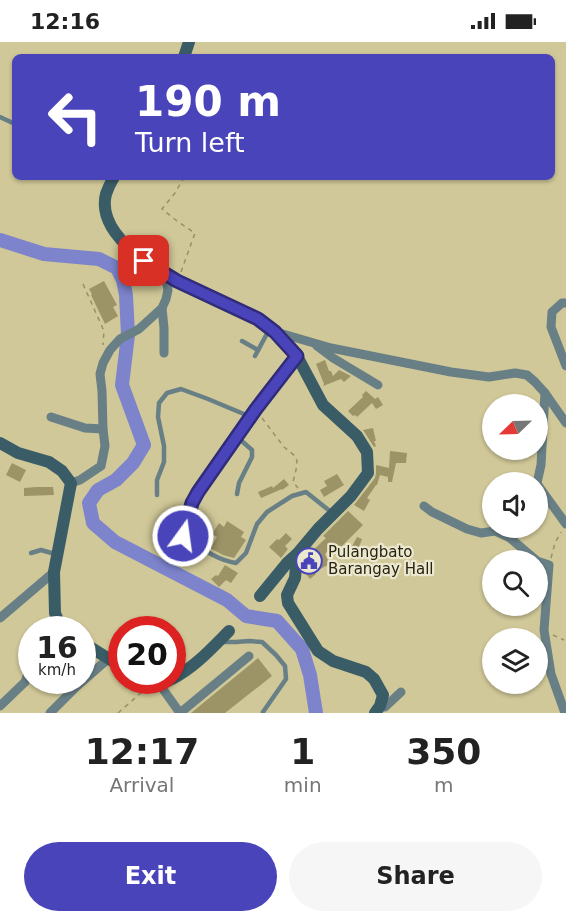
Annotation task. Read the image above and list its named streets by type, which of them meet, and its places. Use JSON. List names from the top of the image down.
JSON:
{
  "places": {
    "public building": ["Pulangbato Barangay Hall"]
  },
  "north": "bottom left",
  "page": {
    "status": "12:16",
    "turn": ["190 m", "Turn left"],
    "speed": "16 km/h",
    "limit": "20",
    "eta": [
      "12:17",
      "Arrival",
      "1",
      "min",
      "350",
      "m"
    ],
    "buttons": ["Exit", "Share"]
  }
}
